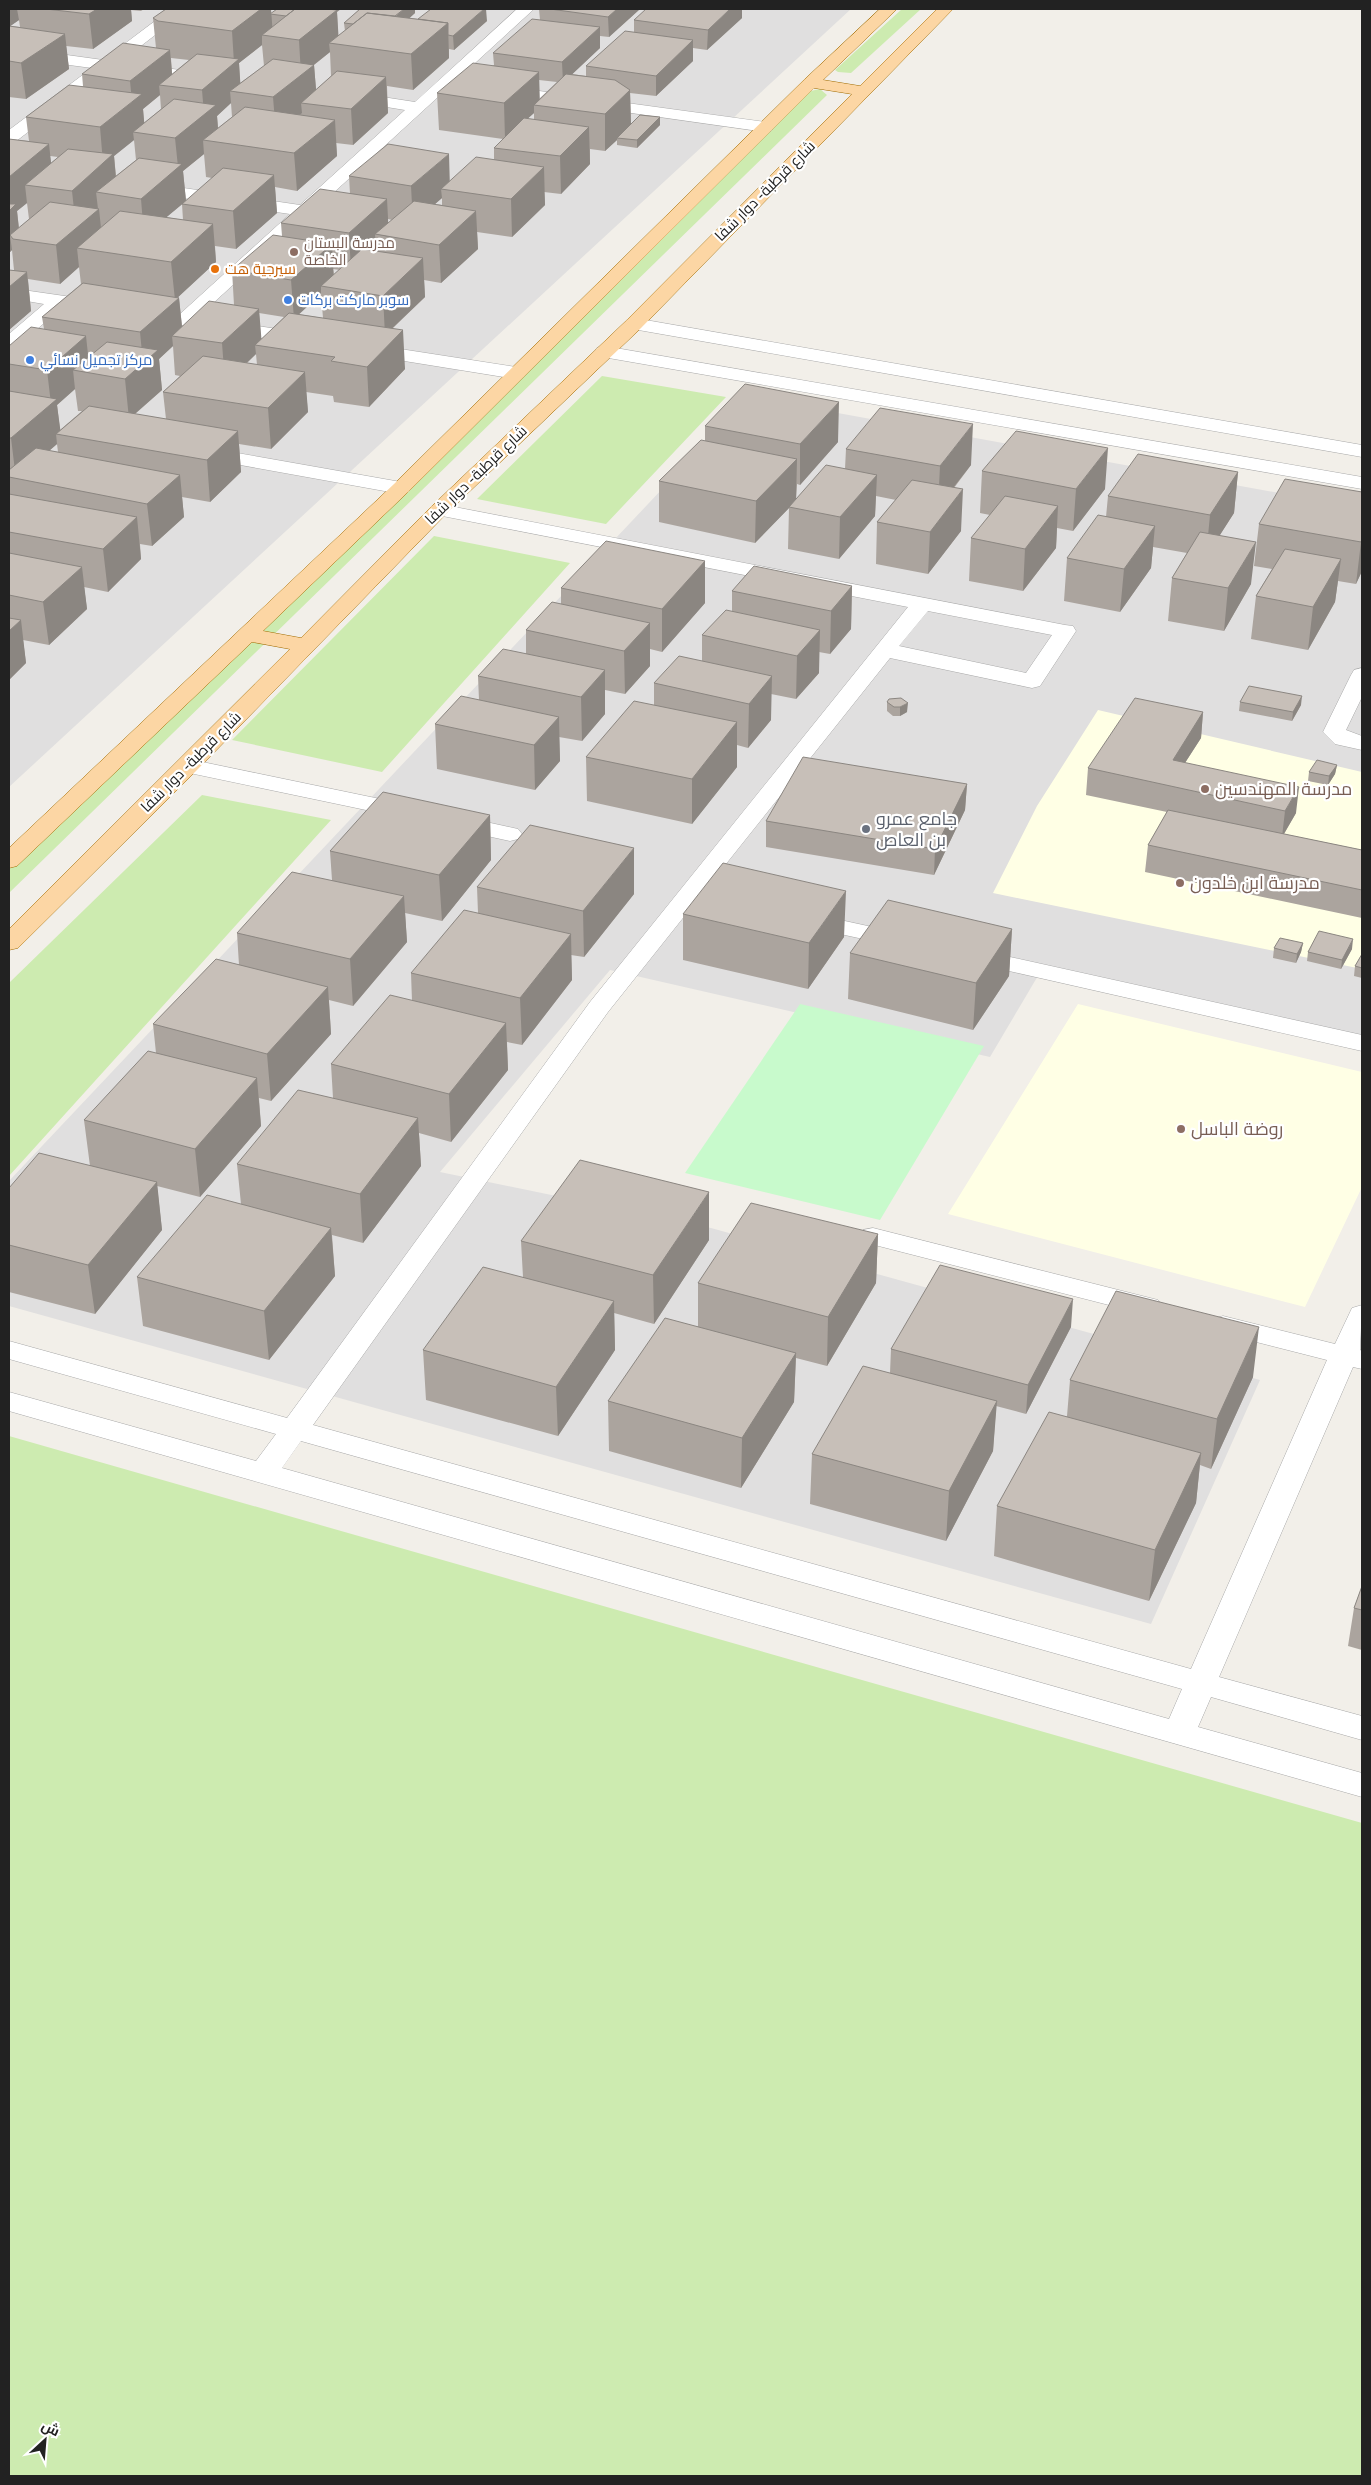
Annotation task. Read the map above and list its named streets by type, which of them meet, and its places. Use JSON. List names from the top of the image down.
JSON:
{
  "streets": {
    "main road": ["شارع قرطبة- دوار شفا"]
  },
  "places": [
    "مدرسة البستان الخاصة",
    "سيرجية هت",
    "سوبر ماركت بركات",
    "مركز تجميل نسائي",
    "مدرسة المهندسين",
    "جامع عمرو بن العاص",
    "مدرسة ابن خلدون",
    "روضة الباسل"
  ],
  "north": "top right"
}
